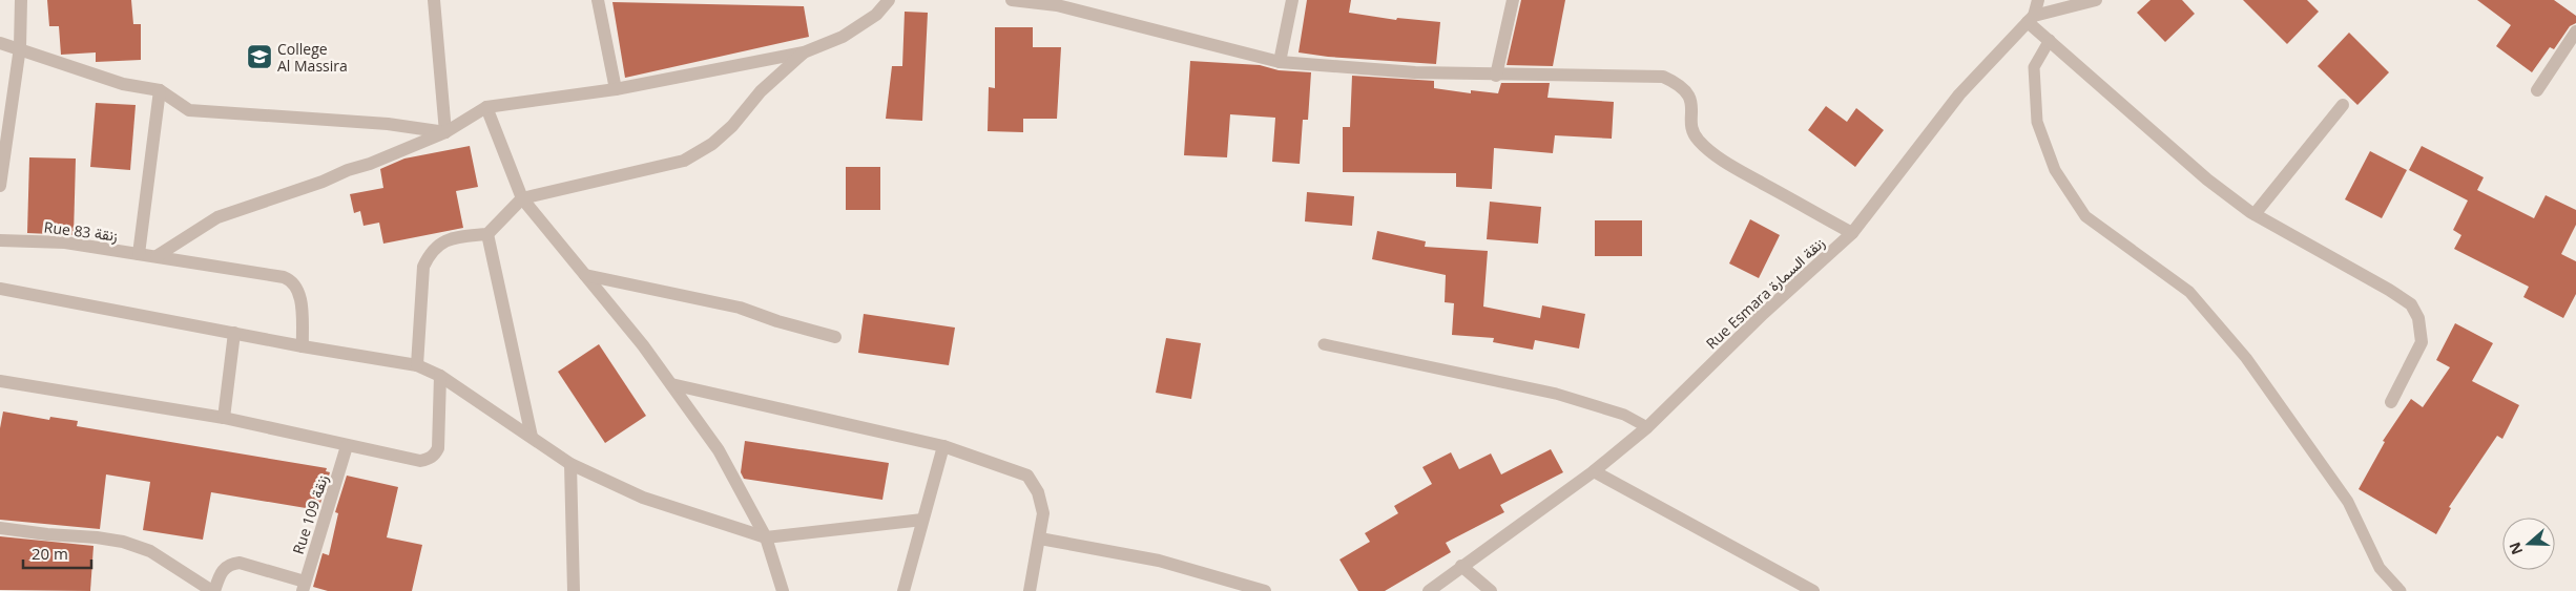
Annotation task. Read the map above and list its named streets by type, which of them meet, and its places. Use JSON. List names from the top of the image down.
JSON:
{
  "streets": {
    "street": ["Rue 83 زنقة", "Rue Esmara زنقة السمارة", "Rue 109 زنقة"]
  },
  "places": {
    "school or university": ["College Al Massira"]
  },
  "scale_bar": "20 m",
  "north": "left"
}
